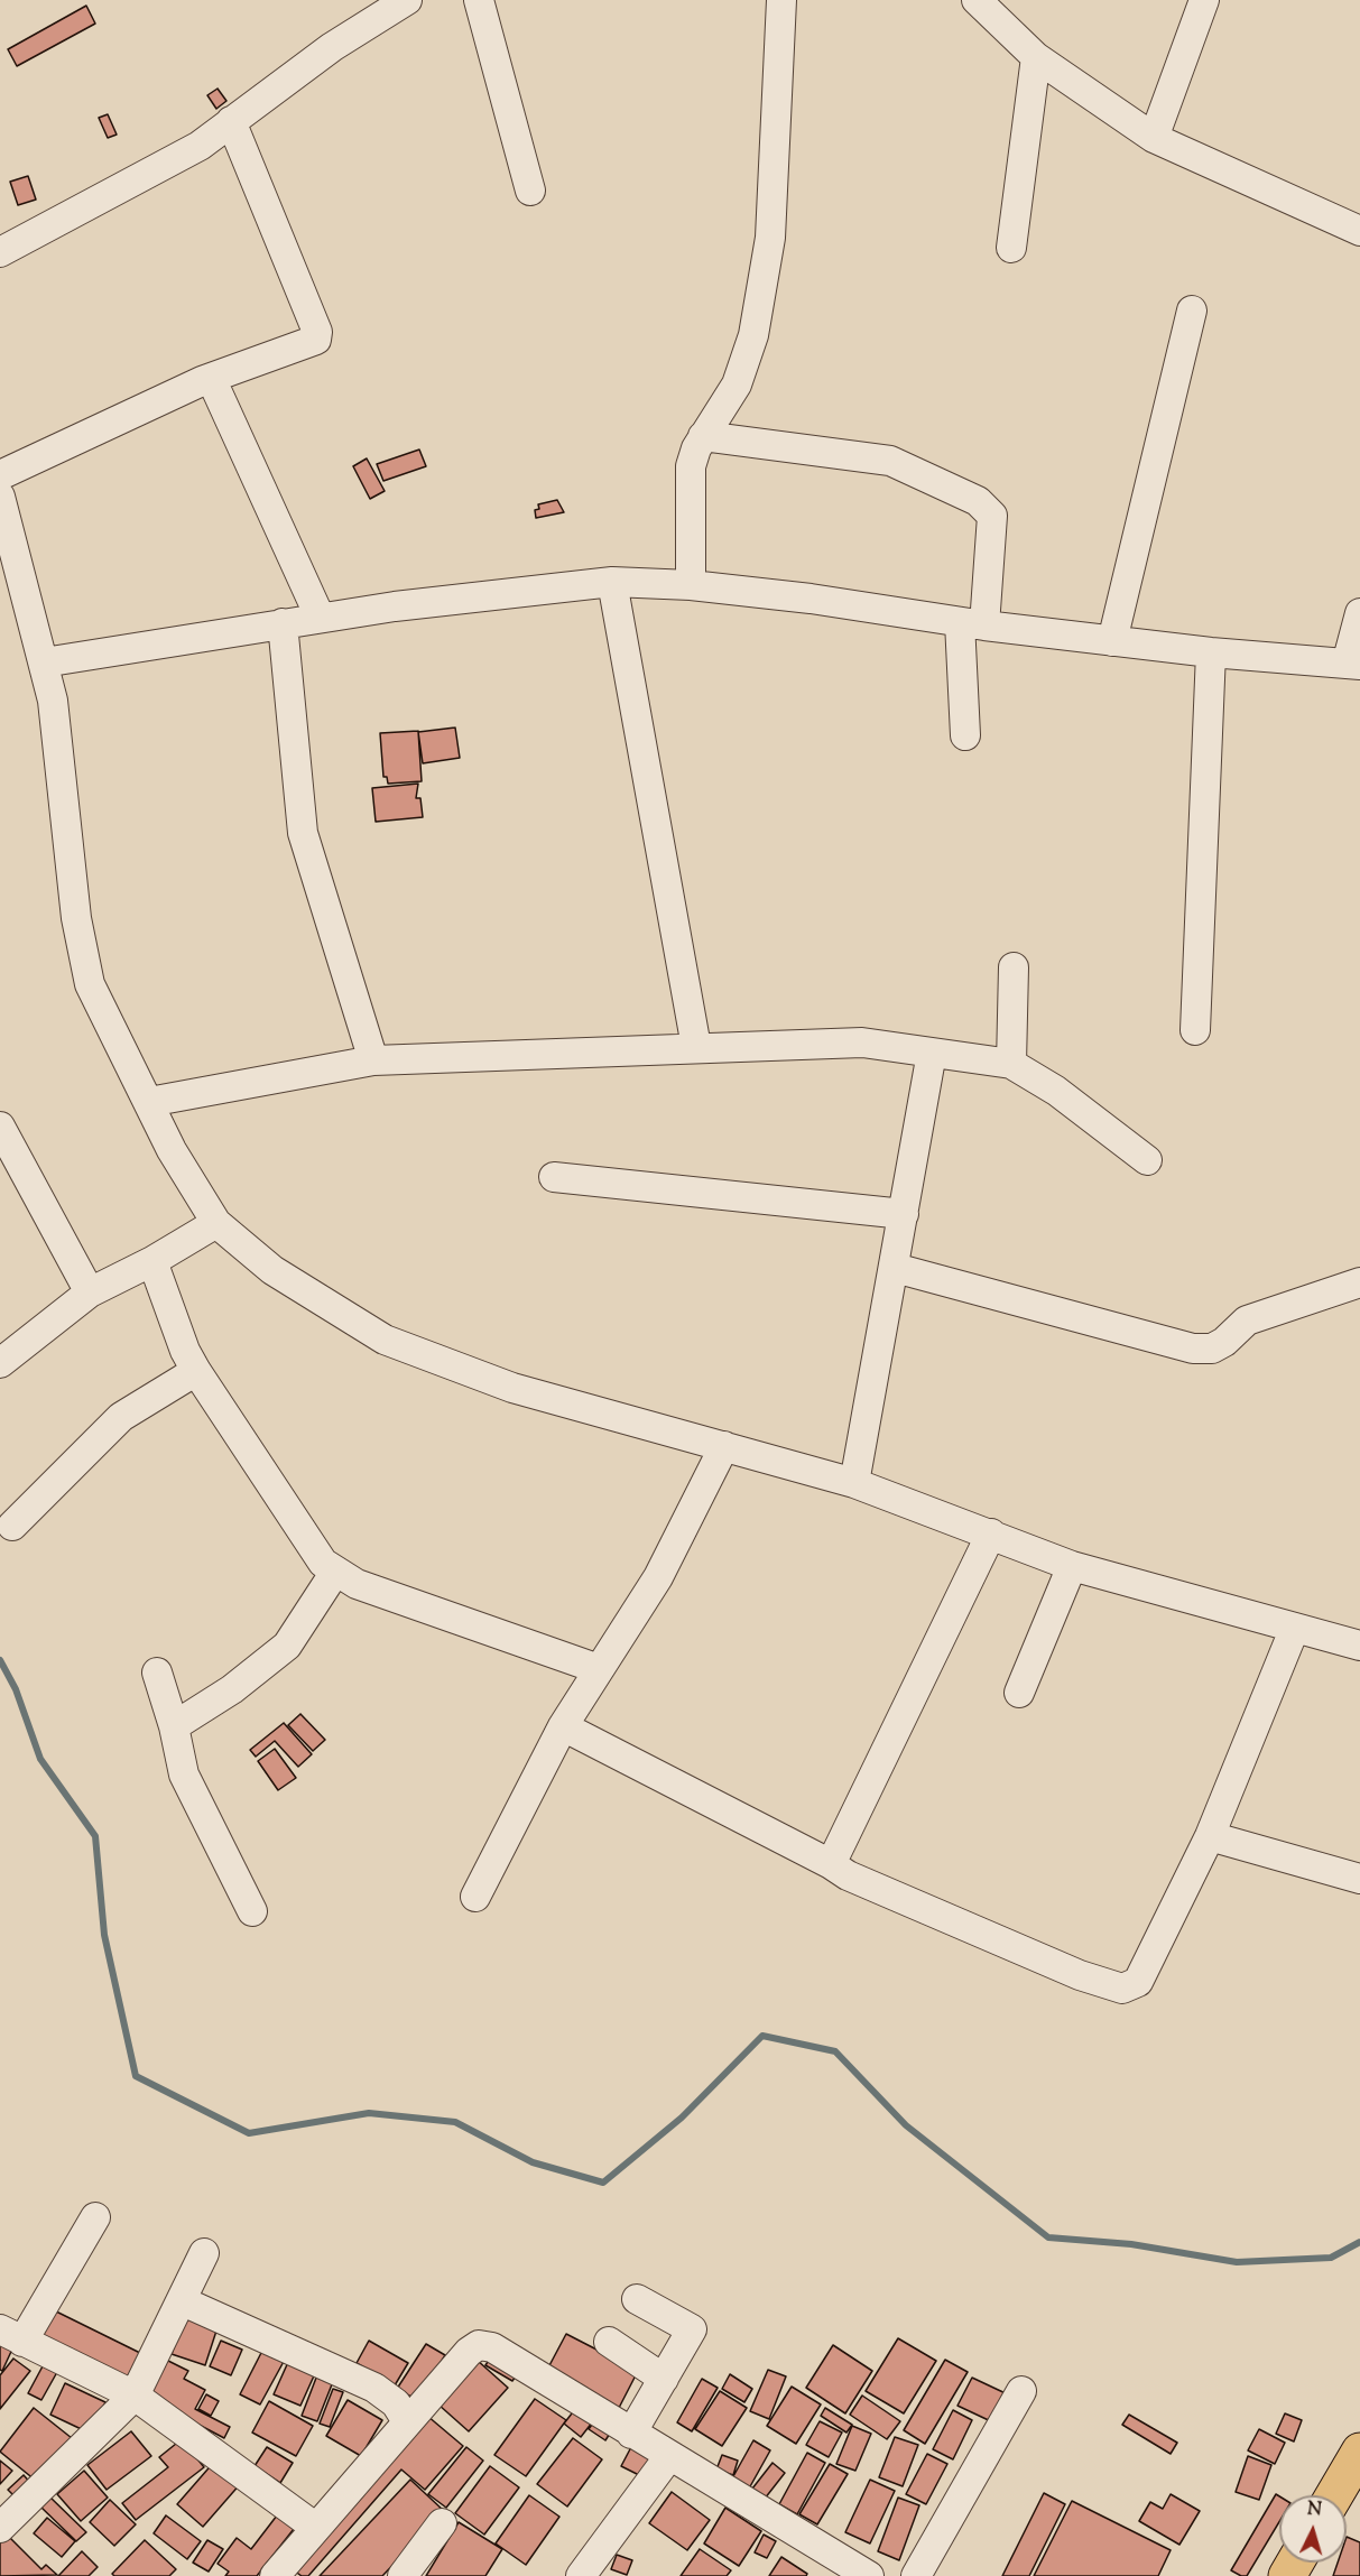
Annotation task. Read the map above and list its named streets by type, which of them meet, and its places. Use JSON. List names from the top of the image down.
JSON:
{
  "north": "top"
}
